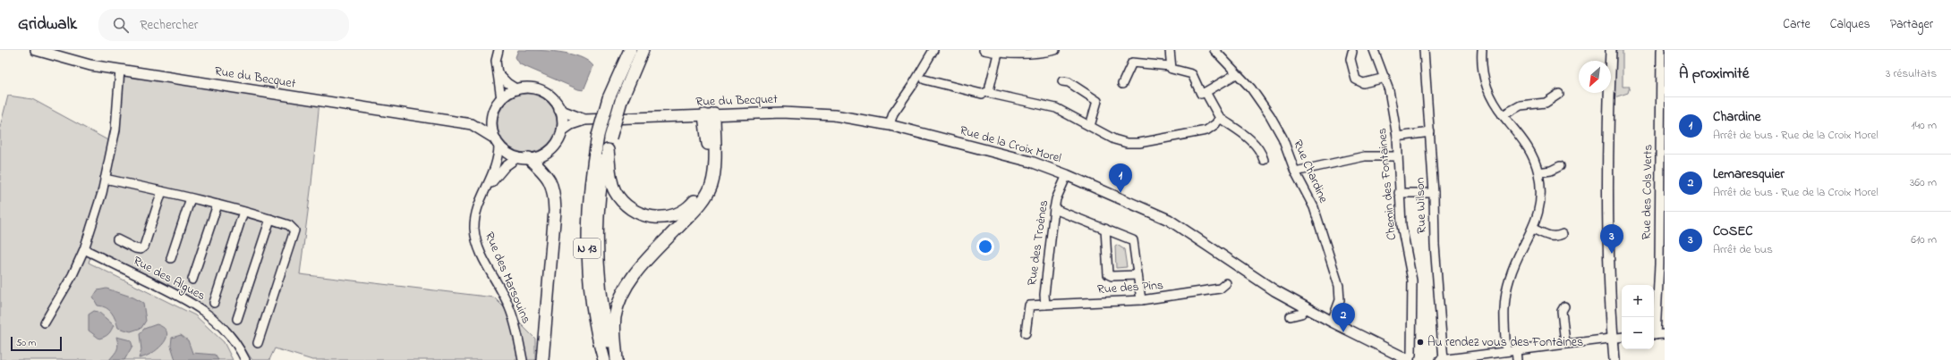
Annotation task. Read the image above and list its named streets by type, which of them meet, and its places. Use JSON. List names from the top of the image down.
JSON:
{
  "streets": {
    "highway": ["N 13"],
    "main road": ["Rue du Becquet", "Rue de la Croix Morel"],
    "street": [
      "Rue Chardine",
      "Chemin des Fontaines",
      "Rue des Cols Verts",
      "Rue Wilson",
      "Rue des Troènes",
      "Rue des Marsouins",
      "Rue des Algues",
      "Rue des Pins"
    ]
  },
  "crossings": [
    ["Rue du Becquet", "Rue de la Croix Morel"],
    ["Rue du Becquet", "Rue des Marsouins"],
    ["Rue de la Croix Morel", "Rue Chardine"],
    ["Rue de la Croix Morel", "Chemin des Fontaines"],
    ["Rue de la Croix Morel", "Rue des Troènes"],
    ["Rue des Troènes", "Rue des Pins"]
  ],
  "places": ["Au rendez vous des Fontaines"],
  "scale_bar": "50 m",
  "north": "bottom left",
  "page": {
    "header": "Gridwalk",
    "search": "Rechercher",
    "nav": ["Carte", "Calques", "Partager"],
    "heading": ["À proximité", "3 résultats"],
    "list": [
      {
        "mark": "1",
        "name": "Chardine",
        "note": "Arrêt de bus · Rue de la Croix Morel",
        "value": "140 m"
      },
      {
        "mark": "2",
        "name": "Lemaresquier",
        "note": "Arrêt de bus · Rue de la Croix Morel",
        "value": "360 m"
      },
      {
        "mark": "3",
        "name": "COSEC",
        "note": "Arrêt de bus",
        "value": "610 m"
      }
    ],
    "pins": ["1", "3", "2"],
    "map_buttons": ["+", "−"],
    "scale": "50 m"
  }
}
